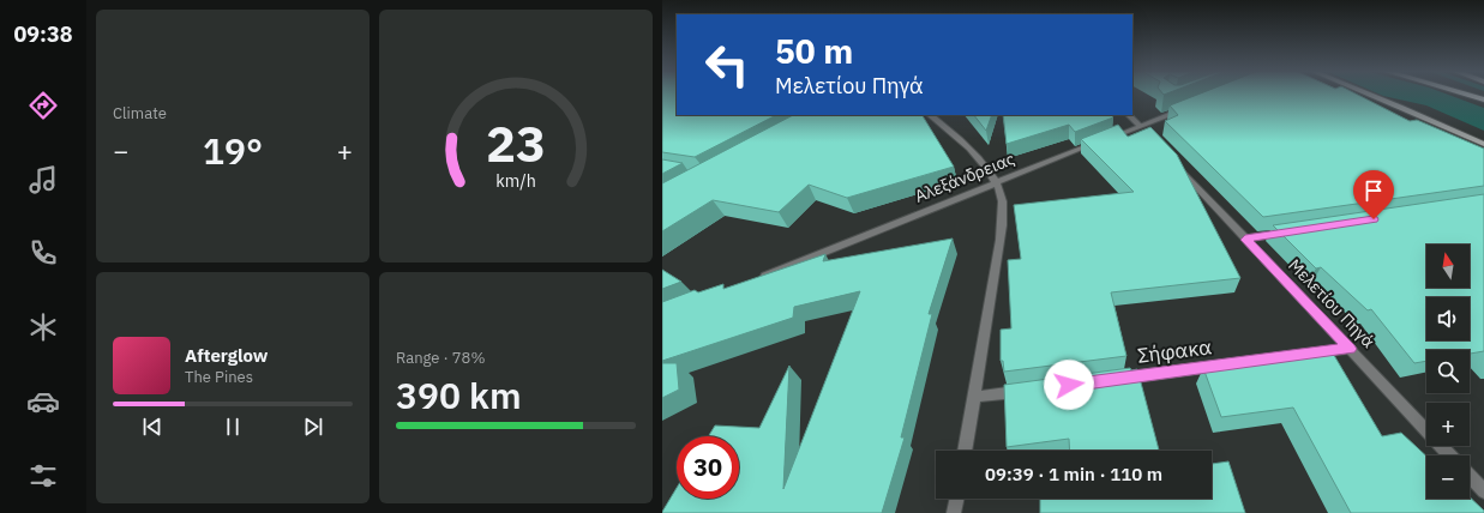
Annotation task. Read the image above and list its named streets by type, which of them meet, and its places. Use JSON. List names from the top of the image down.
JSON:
{
  "streets": {
    "street": ["Αλεξάνδρειας", "Μελετίου Πηγά", "Σήφακα"]
  },
  "crossings": [
    ["Μελετίου Πηγά", "Σήφακα"]
  ],
  "north": "top",
  "page": {
    "tabs": "09:38",
    "tile": [
      "Climate",
      ["Range · 78%", "390 km"]
    ],
    "turn": ["50 m", "Μελετίου Πηγά"],
    "heat": ["−", "19°", "+"],
    "map_buttons": ["+", "−"],
    "song": ["Afterglow", "The Pines"],
    "limit": "30",
    "trip": "09:39 · 1 min · 110 m",
    "gauge": ["23", "km/h"]
  }
}
